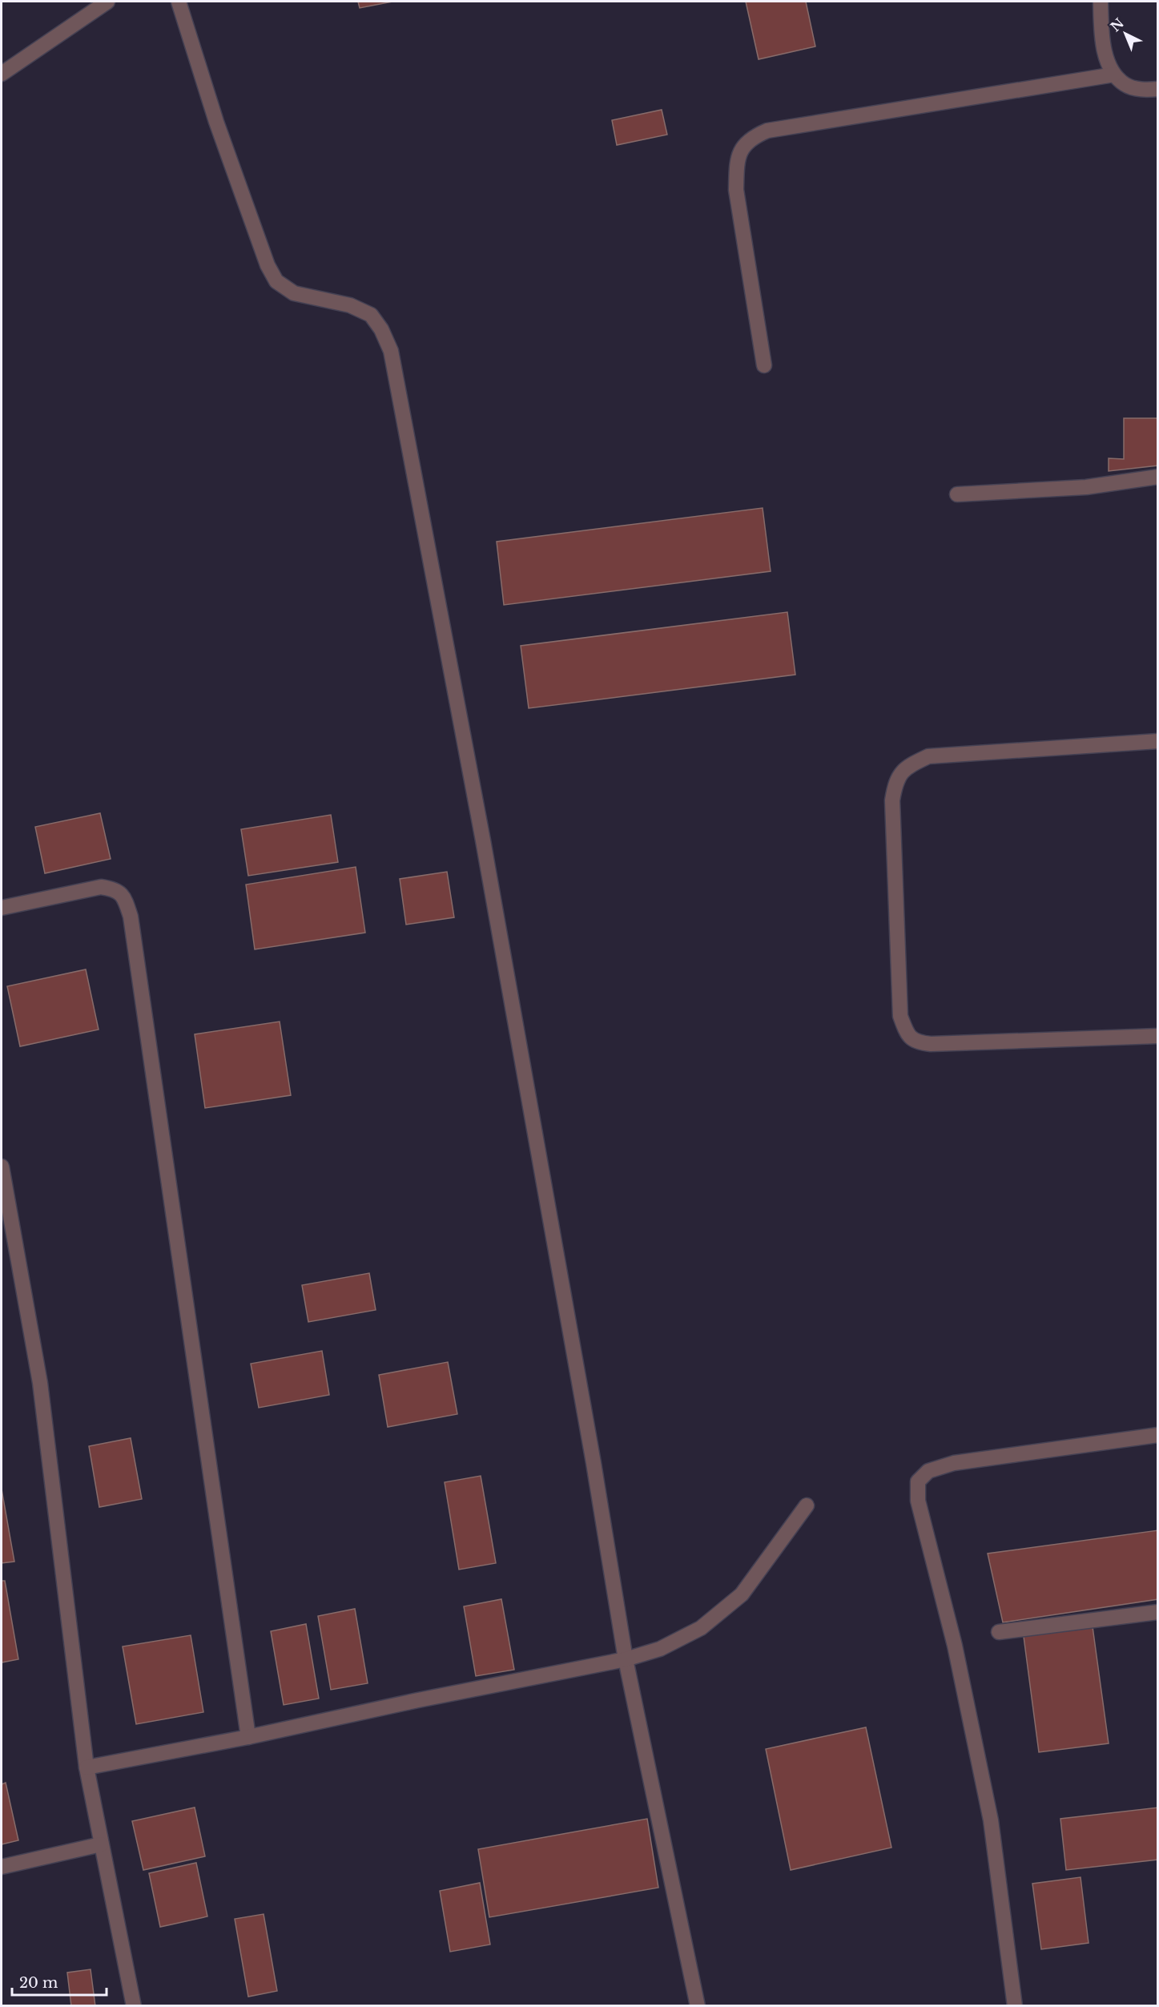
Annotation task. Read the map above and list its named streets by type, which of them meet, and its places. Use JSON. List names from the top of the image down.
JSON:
{
  "scale_bar": "20 m",
  "north": "top left"
}
